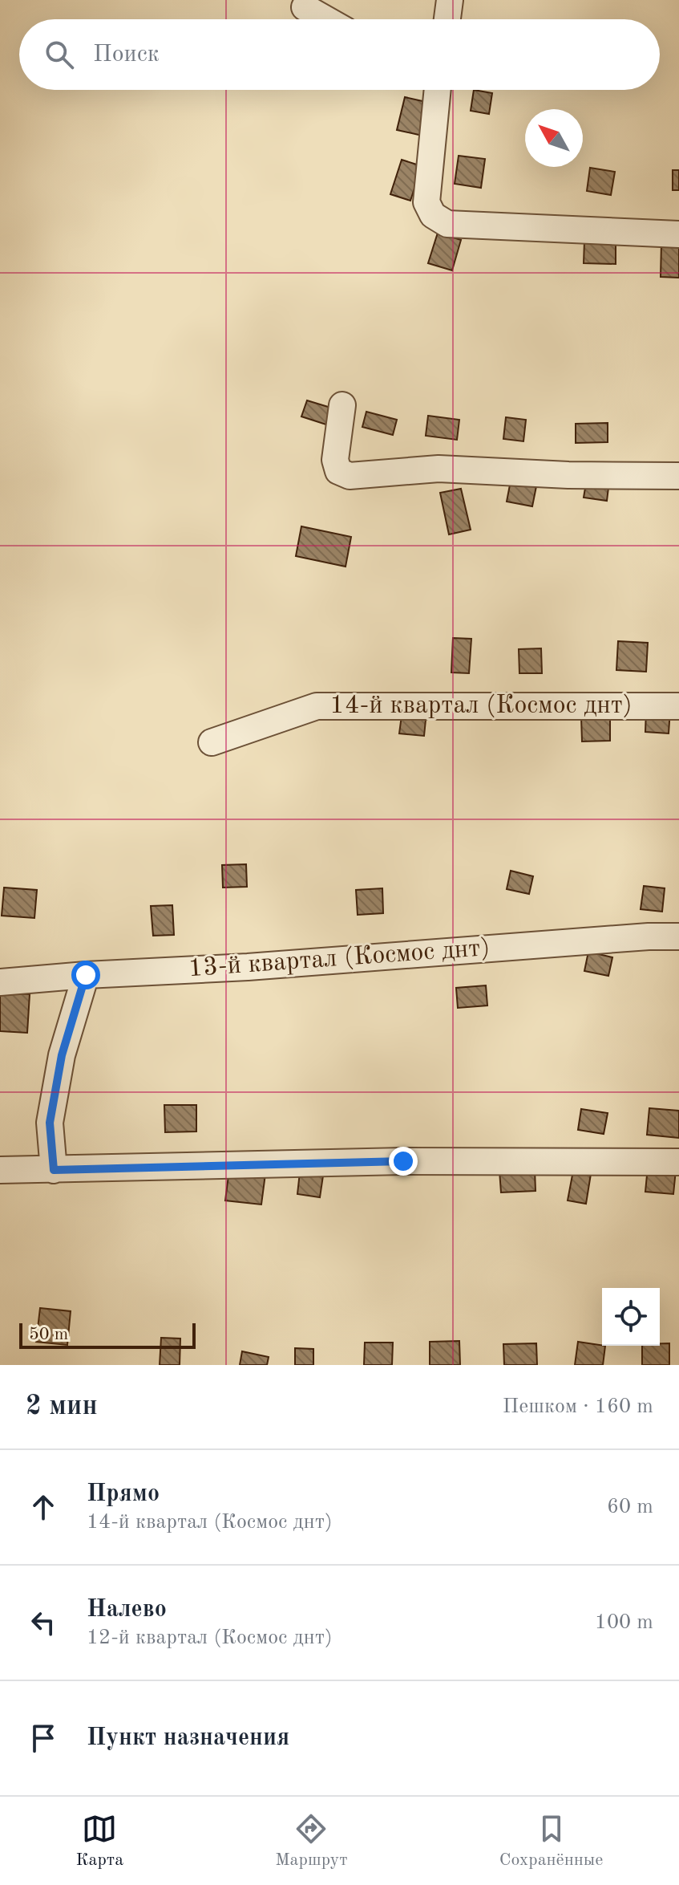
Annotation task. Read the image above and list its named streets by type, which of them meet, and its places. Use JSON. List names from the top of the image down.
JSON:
{
  "streets": {
    "street": ["14-й квартал (Космос днт)", "13-й квартал (Космос днт)"]
  },
  "scale_bar": "50 m",
  "north": "top left",
  "page": {
    "search": "Поиск",
    "scale": "50 m",
    "heading": ["2 мин", "Пешком · 160 m"],
    "list": [
      ["Прямо", "14-й квартал (Космос днт)", "60 m"],
      ["Налево", "12-й квартал (Космос днт)", "100 m"],
      "Пункт назначения"
    ],
    "nav": ["Карта", "Маршрут", "Сохранённые"]
  }
}
